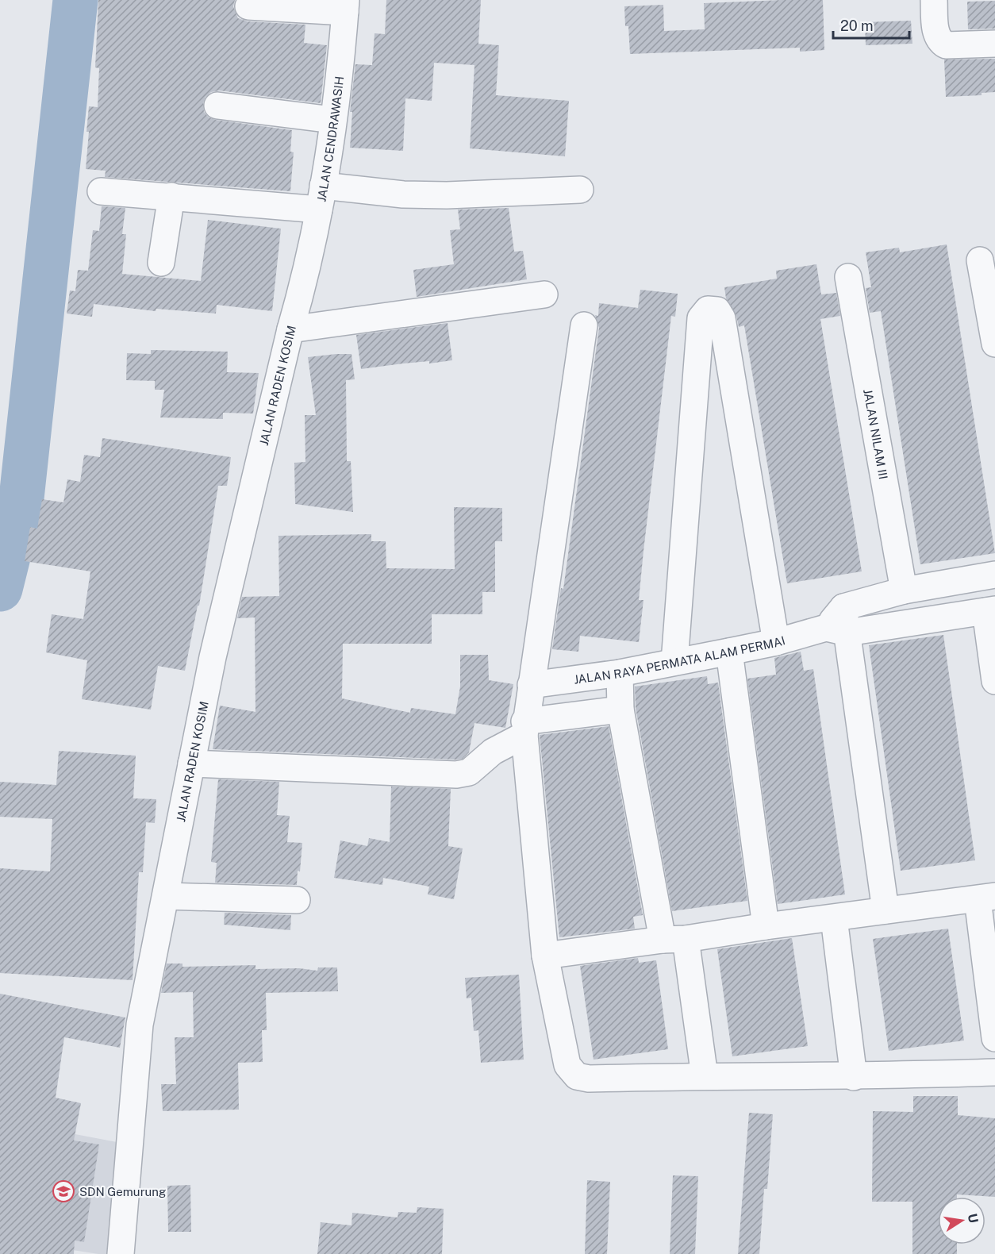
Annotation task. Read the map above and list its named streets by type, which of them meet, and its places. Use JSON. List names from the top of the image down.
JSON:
{
  "streets": {
    "street": [
      "JALAN CENDRAWASIH",
      "JALAN RADEN KOSIM",
      "JALAN NILAM III",
      "JALAN RAYA PERMATA ALAM PERMAI"
    ]
  },
  "crossings": [
    ["JALAN CENDRAWASIH", "JALAN RADEN KOSIM"],
    ["JALAN NILAM III", "JALAN RAYA PERMATA ALAM PERMAI"]
  ],
  "places": {
    "school or university": ["SDN Gemurung"]
  },
  "scale_bar": "20 m",
  "north": "right"
}
